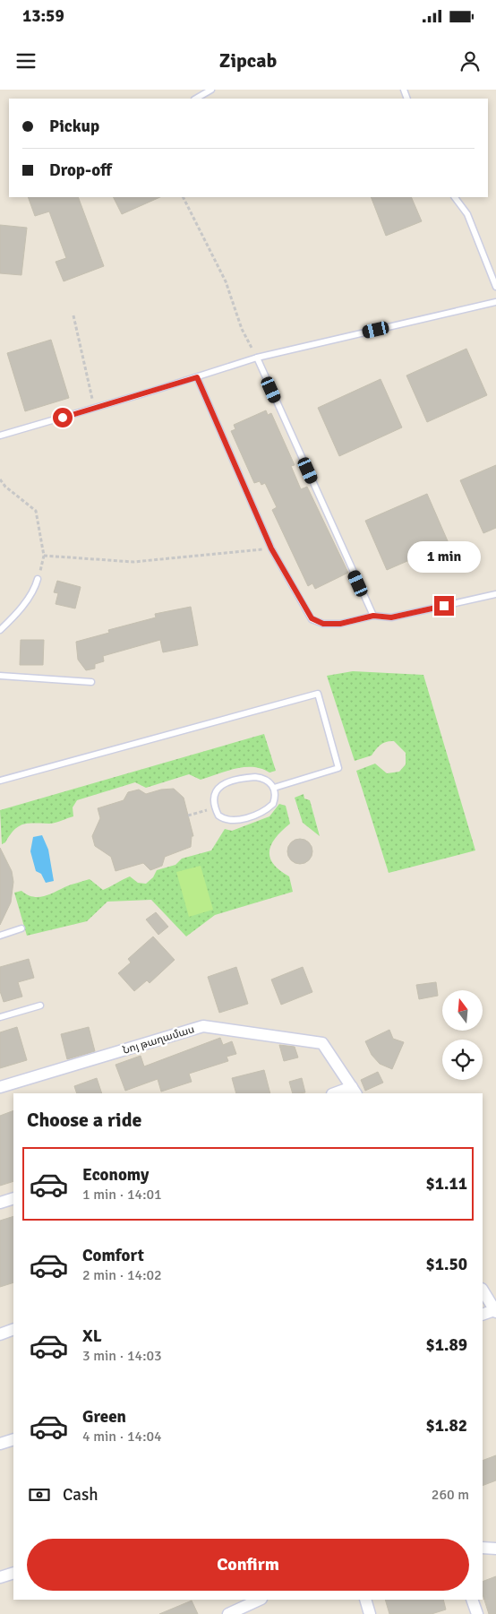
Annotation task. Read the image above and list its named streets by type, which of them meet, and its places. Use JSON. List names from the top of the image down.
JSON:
{
  "streets": {
    "street": ["Նոյ թաղամաս"]
  },
  "north": "top",
  "page": {
    "status": "13:59",
    "header": "Zipcab",
    "banner": ["Pickup", "Drop-off"],
    "bubble": "1 min",
    "heading": "Choose a ride",
    "list": [
      {
        "name": "Economy",
        "note": "1 min · 14:01",
        "value": "$1.11"
      },
      {
        "name": "Comfort",
        "note": "2 min · 14:02",
        "value": "$1.50"
      },
      {
        "name": "XL",
        "note": "3 min · 14:03",
        "value": "$1.89"
      },
      {
        "name": "Green",
        "note": "4 min · 14:04",
        "value": "$1.82"
      }
    ],
    "pay": ["Cash", "260 m"],
    "buttons": "Confirm"
  }
}
